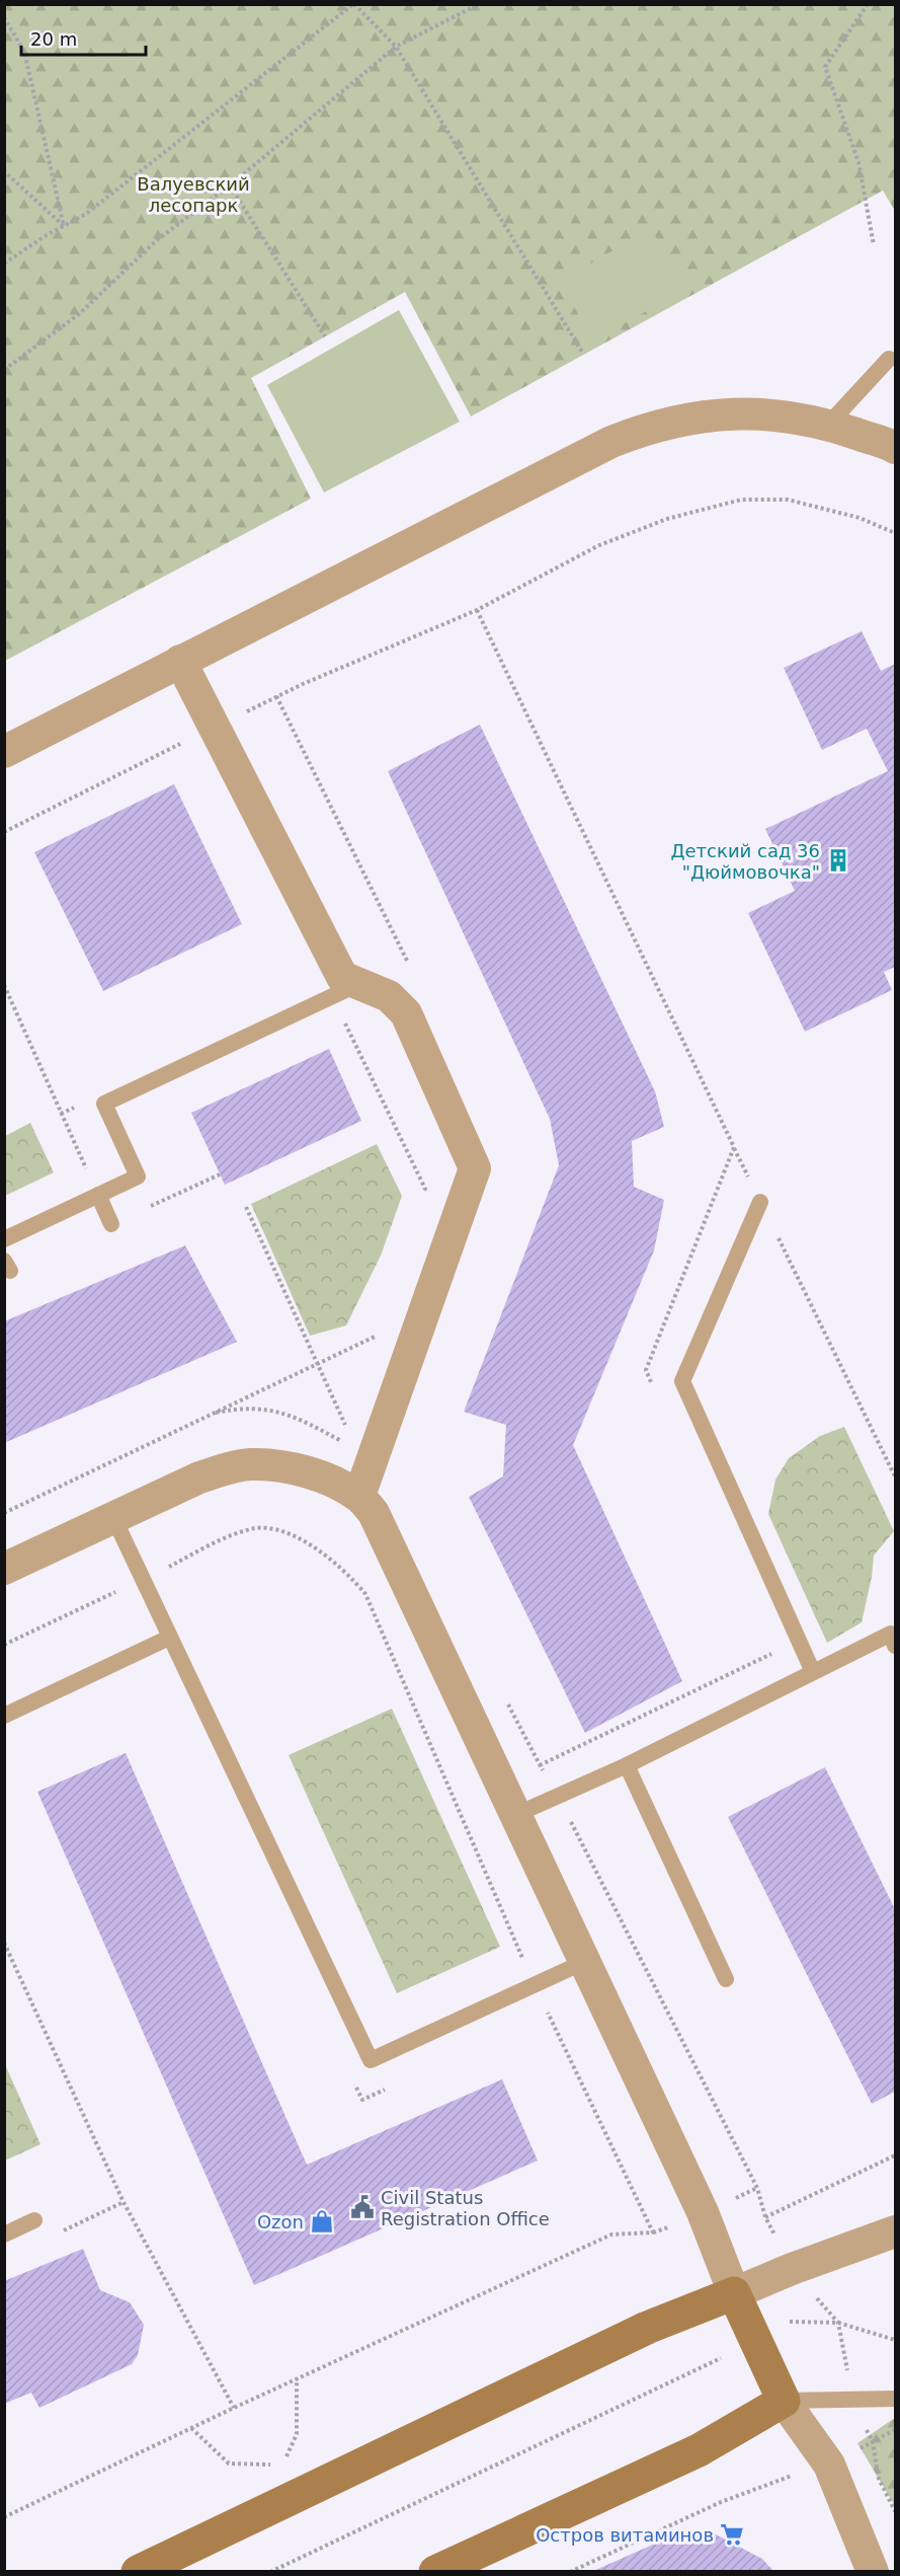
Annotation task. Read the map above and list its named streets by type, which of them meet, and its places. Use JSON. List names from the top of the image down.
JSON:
{
  "parks": ["Валуевский лесопарк"],
  "places": {
    "building": ["Детский сад 36 \"Дюймовочка\""],
    "public building": ["Civil Status Registration Office"],
    "shop": ["Ozon"],
    "supermarket": ["Остров витаминов"]
  },
  "scale_bar": "20 m"
}
